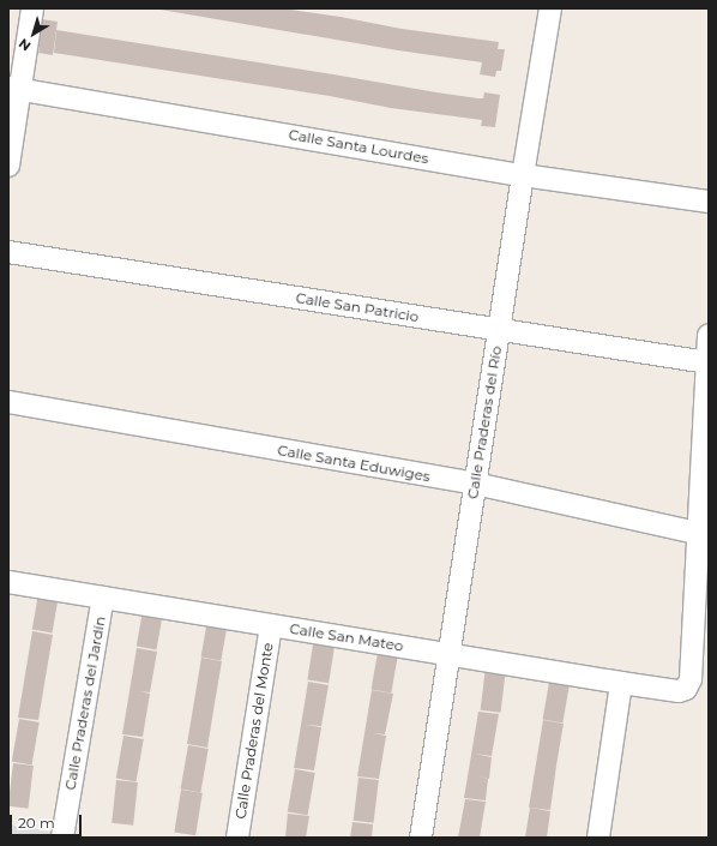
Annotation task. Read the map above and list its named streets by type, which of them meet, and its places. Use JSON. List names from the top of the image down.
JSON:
{
  "streets": {
    "street": [
      "Calle Santa Lourdes",
      "Calle San Patricio",
      "Calle Praderas del Río",
      "Calle Santa Eduwiges",
      "Calle San Mateo",
      "Calle Praderas del Jardín",
      "Calle Praderas del Monte"
    ]
  },
  "crossings": [
    ["Calle Santa Lourdes", "Calle Praderas del Río"],
    ["Calle San Patricio", "Calle Praderas del Río"],
    ["Calle Praderas del Río", "Calle Santa Eduwiges"],
    ["Calle Praderas del Río", "Calle San Mateo"],
    ["Calle Santa Eduwiges", "Calle San Mateo"],
    ["Calle San Mateo", "Calle Praderas del Jardín"],
    ["Calle San Mateo", "Calle Praderas del Monte"]
  ],
  "scale_bar": "20 m",
  "north": "bottom left"
}
